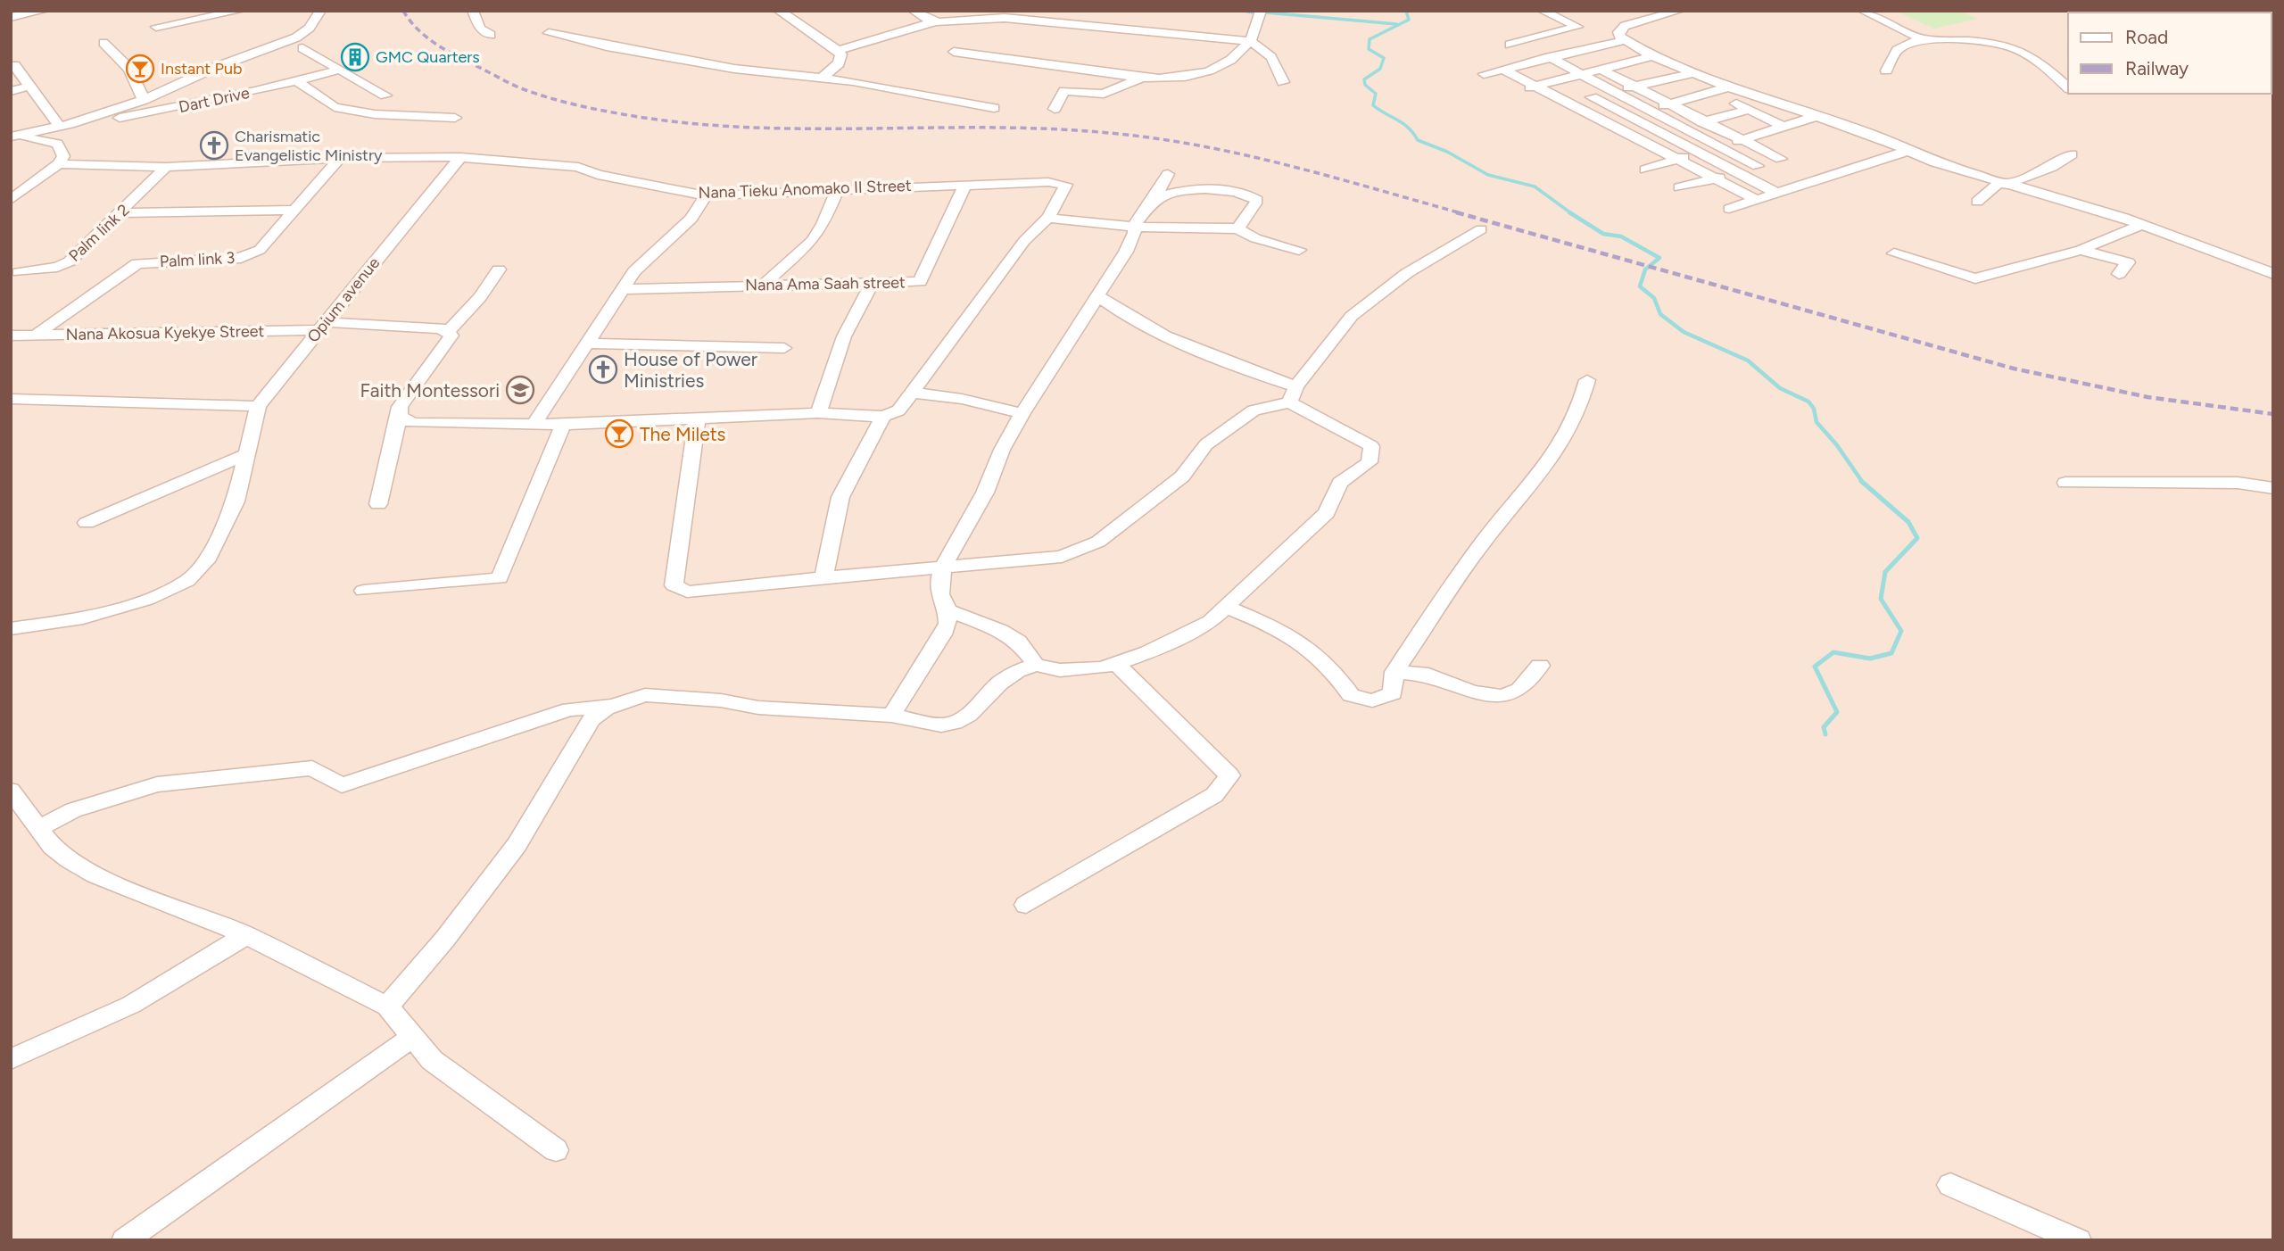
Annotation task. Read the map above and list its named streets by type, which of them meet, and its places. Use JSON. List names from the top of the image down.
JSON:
{
  "streets": {
    "street": [
      "Dart Drive",
      "Nana Tieku Anomako II Street",
      "Palm link 2",
      "Palm link 3",
      "Nana Ama Saah street",
      "Opium avenue",
      "Nana Akosua Kyekye Street"
    ]
  },
  "crossings": [
    ["Nana Tieku Anomako II Street", "Palm link 2"],
    ["Nana Tieku Anomako II Street", "Palm link 3"],
    ["Nana Tieku Anomako II Street", "Nana Ama Saah street"],
    ["Nana Tieku Anomako II Street", "Opium avenue"],
    ["Palm link 3", "Nana Akosua Kyekye Street"],
    ["Opium avenue", "Nana Akosua Kyekye Street"]
  ],
  "places": {
    "building": ["GMC Quarters"],
    "bar": ["Instant Pub", "The Milets"],
    "church": ["Charismatic Evangelistic Ministry", "House of Power Ministries"],
    "school or university": ["Faith Montessori"]
  },
  "legend": ["Road", "Railway"]
}
